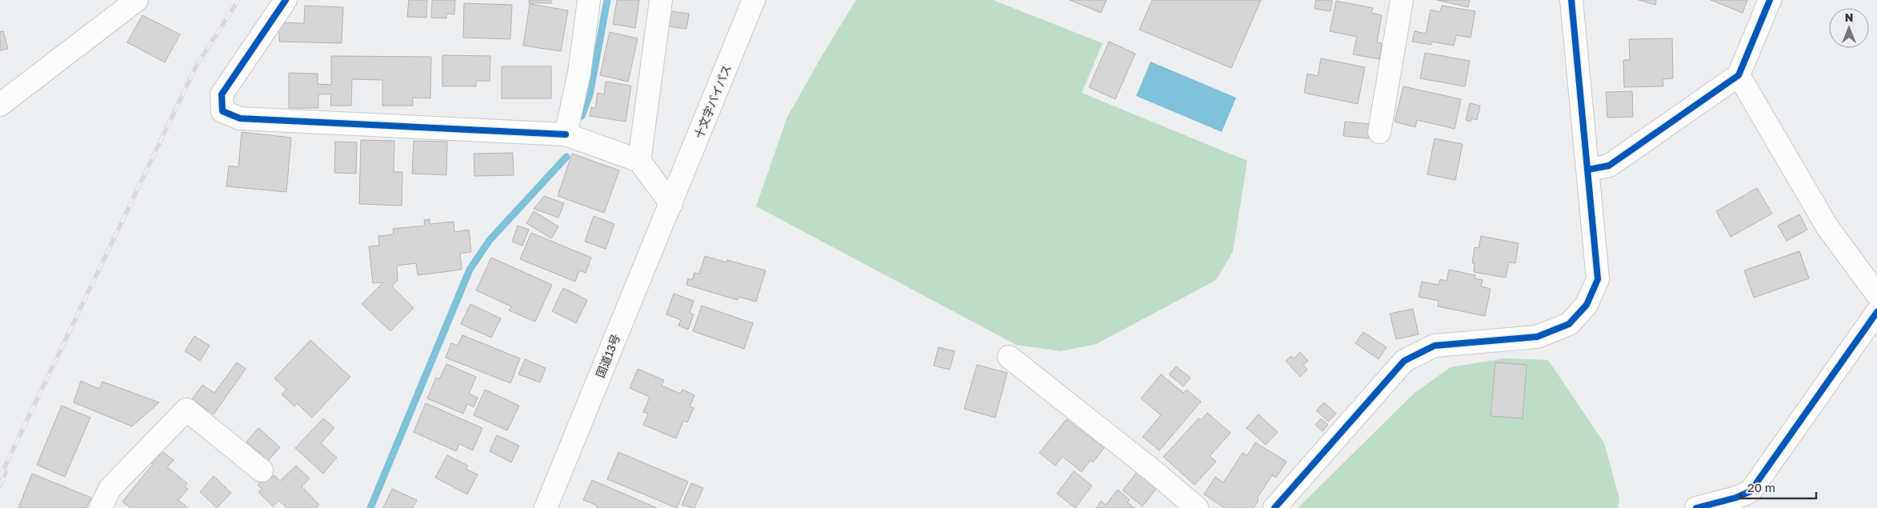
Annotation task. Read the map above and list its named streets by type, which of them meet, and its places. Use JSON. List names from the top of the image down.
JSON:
{
  "streets": {
    "main road": ["十文字バイパス", "国道13号"]
  },
  "crossings": [
    ["十文字バイパス", "国道13号"]
  ],
  "scale_bar": "20 m",
  "north": "top"
}
